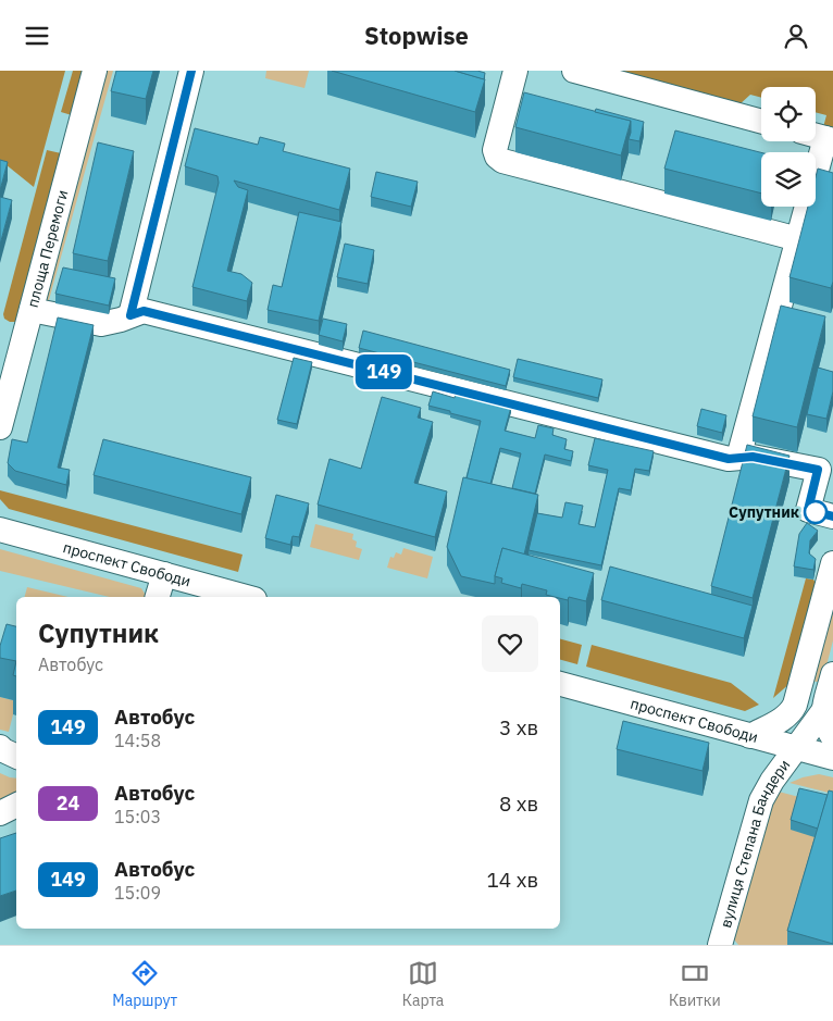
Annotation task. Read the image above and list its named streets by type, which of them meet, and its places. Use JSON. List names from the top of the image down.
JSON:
{
  "streets": {
    "street": ["площа Перемоги", "проспект Свободи", "вулиця Степана Бандери"]
  },
  "crossings": [
    ["проспект Свободи", "вулиця Степана Бандери"]
  ],
  "places": ["Супутник"],
  "lines": ["bus line 149"],
  "page": {
    "header": "Stopwise",
    "on_map": "149",
    "heading": ["Супутник", "Автобус"],
    "list": [
      {
        "mark": "149",
        "name": "Автобус",
        "note": "14:58",
        "value": "3 хв"
      },
      {
        "mark": "24",
        "name": "Автобус",
        "note": "15:03",
        "value": "8 хв"
      },
      {
        "mark": "149",
        "name": "Автобус",
        "note": "15:09",
        "value": "14 хв"
      }
    ],
    "tabs": ["Маршрут", "Карта", "Квитки"]
  }
}
